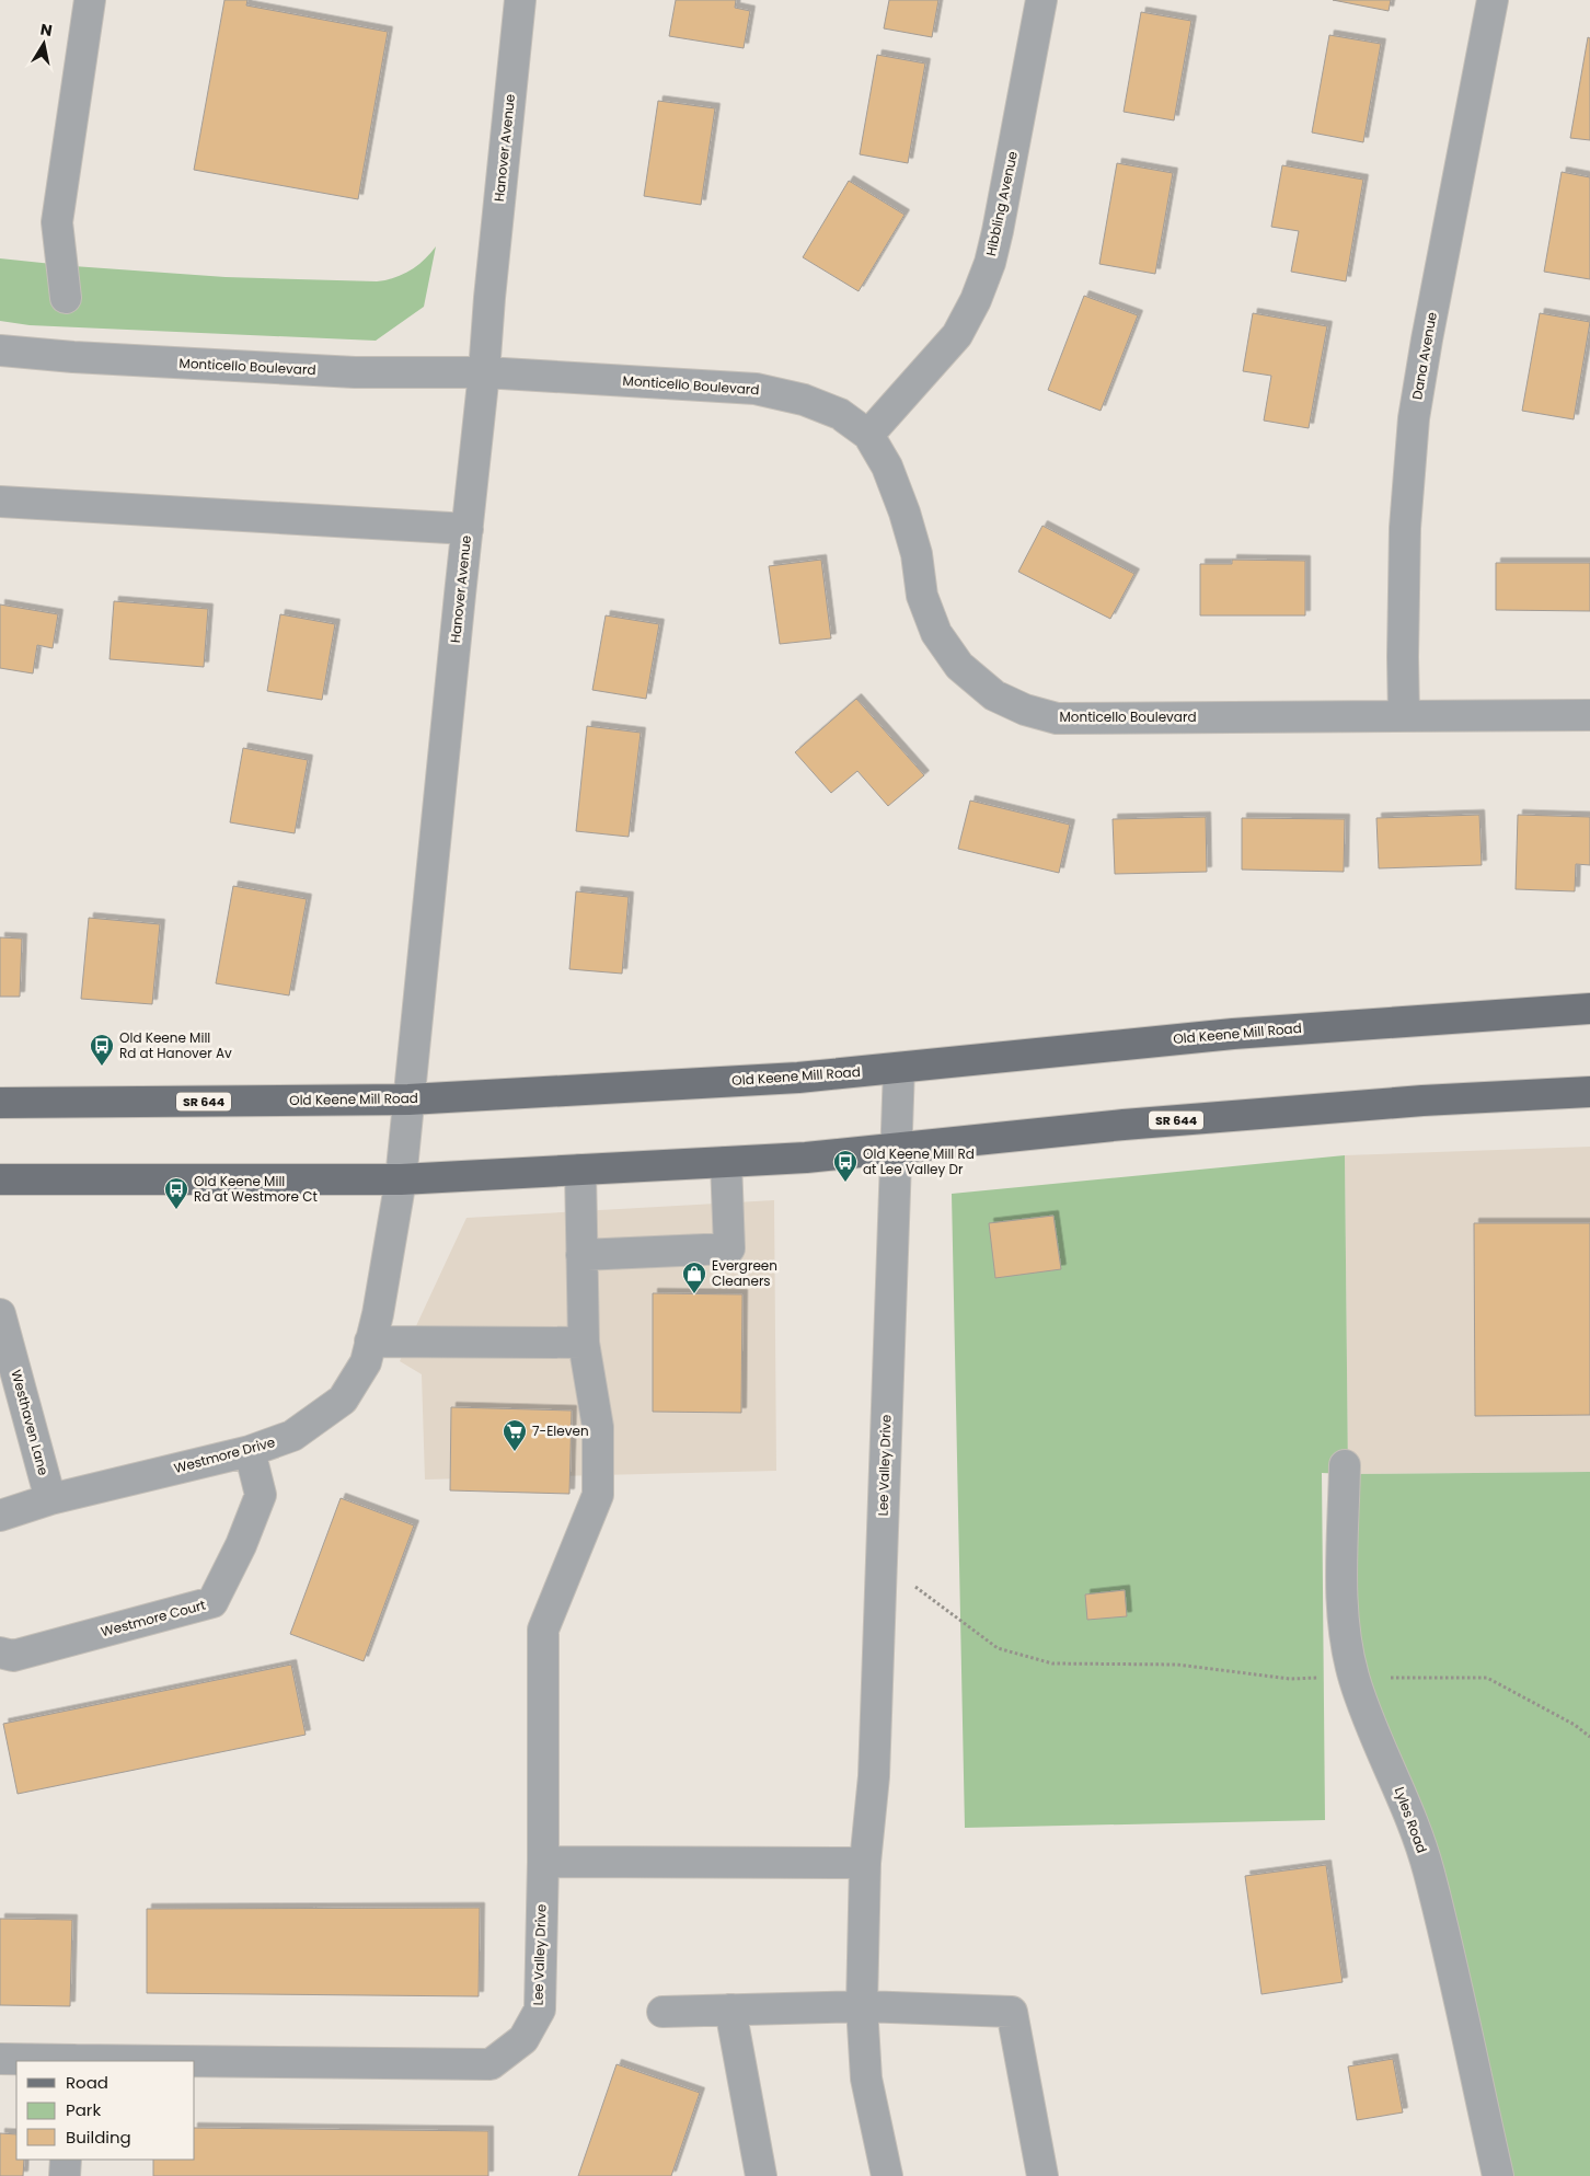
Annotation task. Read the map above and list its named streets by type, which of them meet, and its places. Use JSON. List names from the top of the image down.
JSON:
{
  "streets": {
    "main road": ["Old Keene Mill Road", "SR 644"],
    "street": [
      "Hanover Avenue",
      "Hibbling Avenue",
      "Dana Avenue",
      "Monticello Boulevard",
      "Westhaven Lane",
      "Westmore Drive",
      "Lee Valley Drive",
      "Westmore Court",
      "Lyles Road"
    ]
  },
  "crossings": [
    ["Hanover Avenue", "Monticello Boulevard"],
    ["Hanover Avenue", "Old Keene Mill Road"],
    ["Hanover Avenue", "SR 644"],
    ["Hanover Avenue", "Westmore Drive"],
    ["Hibbling Avenue", "Monticello Boulevard"],
    ["Dana Avenue", "Monticello Boulevard"],
    ["Old Keene Mill Road", "Lee Valley Drive"],
    ["SR 644", "Westmore Drive"],
    ["SR 644", "Lee Valley Drive"],
    ["Westhaven Lane", "Westmore Drive"],
    ["Westmore Drive", "Westmore Court"]
  ],
  "places": {
    "bus stop": ["Old Keene Mill Rd at Hanover Av", "Old Keene Mill Rd at Lee Valley Dr", "Old Keene Mill Rd at Westmore Ct"],
    "shop": ["Evergreen Cleaners"],
    "supermarket": ["7-Eleven"]
  },
  "legend": ["Road", "Park", "Building"],
  "north": "top"
}
